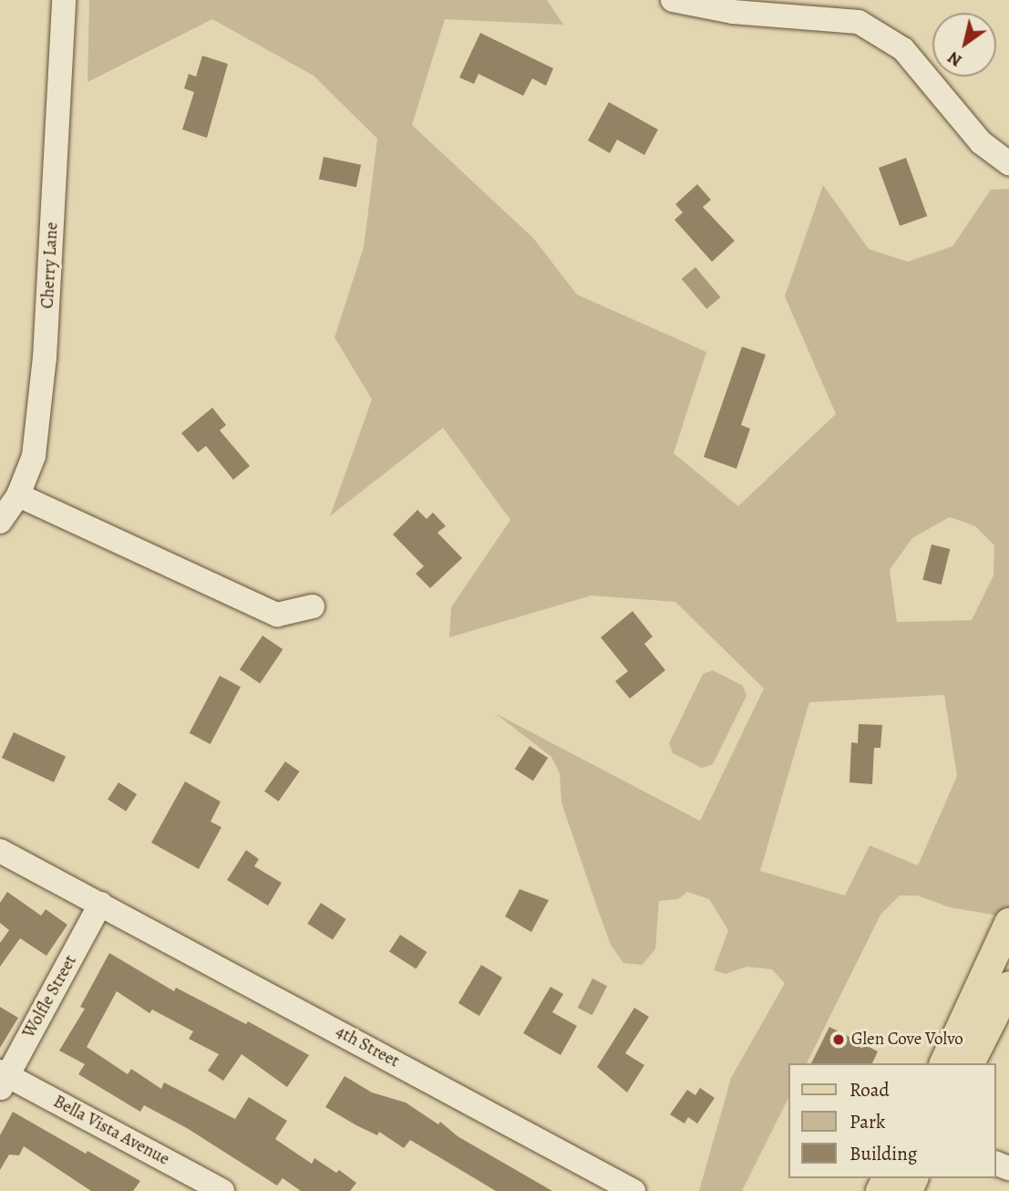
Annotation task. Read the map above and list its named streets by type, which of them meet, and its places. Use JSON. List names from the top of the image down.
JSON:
{
  "streets": {
    "street": [
      "Cherry Lane",
      "Wolfle Street",
      "4th Street",
      "Bella Vista Avenue"
    ]
  },
  "crossings": [
    ["Wolfle Street", "4th Street"],
    ["Wolfle Street", "Bella Vista Avenue"]
  ],
  "places": ["Glen Cove Volvo"],
  "legend": ["Road", "Park", "Building"],
  "north": "bottom left"
}
